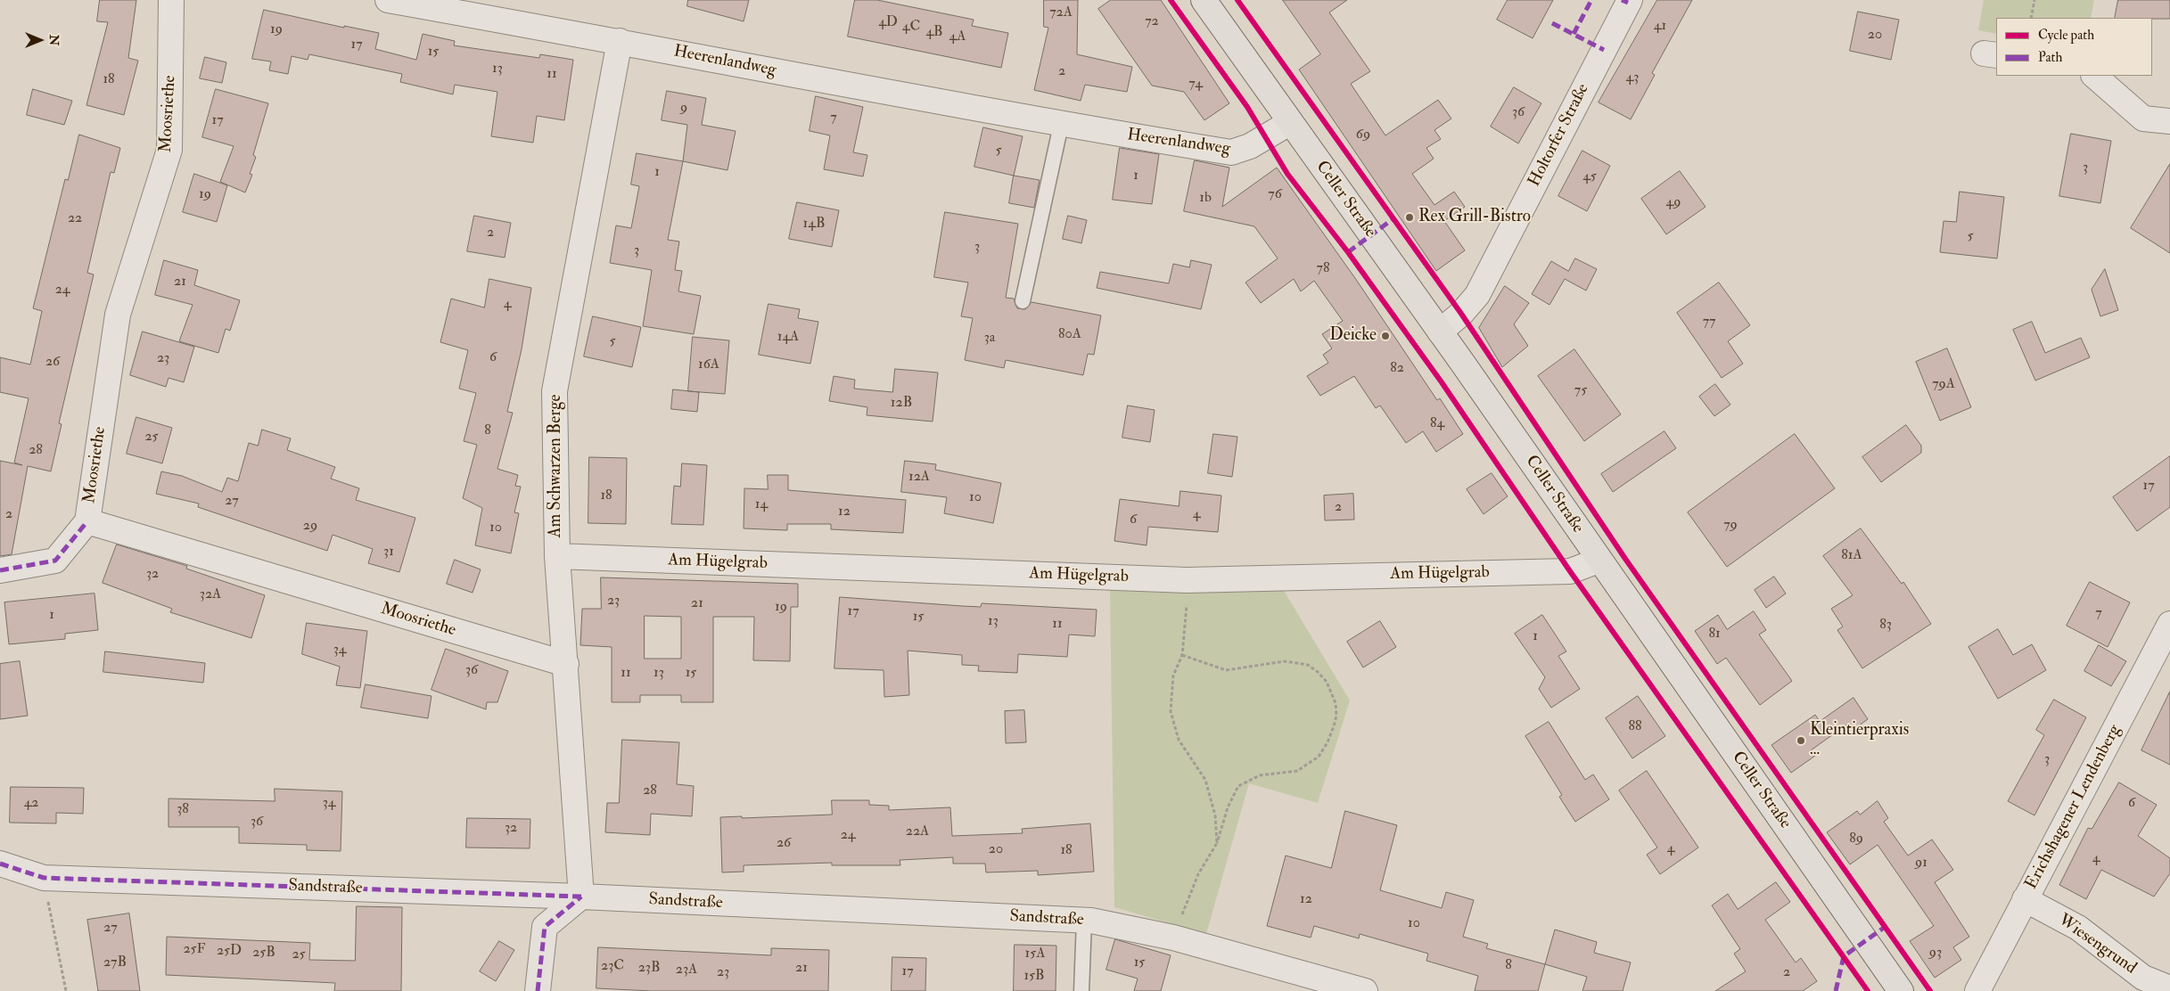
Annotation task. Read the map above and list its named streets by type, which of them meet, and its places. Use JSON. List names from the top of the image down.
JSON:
{
  "streets": {
    "main road": ["Celler Straße"],
    "street": [
      "Heerenlandweg",
      "Moosriethe",
      "Holtorfer Straße",
      "Am Schwarzen Berge",
      "Am Hügelgrab",
      "Erichshagener Lendenberg",
      "Sandstraße",
      "Wiesengrund"
    ]
  },
  "crossings": [
    ["Heerenlandweg", "Celler Straße"],
    ["Heerenlandweg", "Am Schwarzen Berge"],
    ["Moosriethe", "Am Schwarzen Berge"],
    ["Holtorfer Straße", "Celler Straße"],
    ["Celler Straße", "Am Hügelgrab"],
    ["Am Schwarzen Berge", "Am Hügelgrab"],
    ["Am Schwarzen Berge", "Sandstraße"],
    ["Erichshagener Lendenberg", "Wiesengrund"]
  ],
  "places": ["Rex Grill-Bistro", "Deicke", "Kleintierpraxis ..."],
  "house_numbers": [
    "72A",
    "72",
    "4D",
    "41",
    "4C",
    "19",
    "4B",
    "20",
    "4A",
    "17",
    "15",
    "13",
    "2",
    "11",
    "43",
    "18",
    "74",
    "9",
    "36",
    "7",
    "17",
    "69",
    "5",
    "3",
    "1",
    "1",
    "45",
    "19",
    "76",
    "1b",
    "49",
    "22",
    "14B",
    "2",
    "5",
    "3",
    "3",
    "78",
    "21",
    "24",
    "4",
    "77",
    "80A",
    "14A",
    "3a",
    "5",
    "6",
    "23",
    "26",
    "16A",
    "82",
    "79A",
    "75",
    "12B",
    "84",
    "8",
    "25",
    "28",
    "12A",
    "17",
    "18",
    "10",
    "27",
    "14",
    "2",
    "12",
    "2",
    "4",
    "6",
    "79",
    "29",
    "10",
    "31",
    "81A",
    "32",
    "32A",
    "23",
    "21",
    "19",
    "17",
    "7",
    "1",
    "15",
    "13",
    "11",
    "83",
    "81",
    "1",
    "34",
    "36",
    "11",
    "13",
    "15",
    "88",
    "3",
    "28",
    "42",
    "34",
    "6",
    "38",
    "36",
    "32",
    "22A",
    "24",
    "89",
    "26",
    "4",
    "20",
    "18",
    "4",
    "91",
    "12",
    "10",
    "27",
    "25F",
    "25D",
    "25B",
    "93",
    "15A",
    "25",
    "27B",
    "15",
    "8",
    "23C",
    "23B",
    "21",
    "23A",
    "17",
    "23",
    "2",
    "15B"
  ],
  "legend": ["Cycle path", "Path"],
  "north": "right"
}
